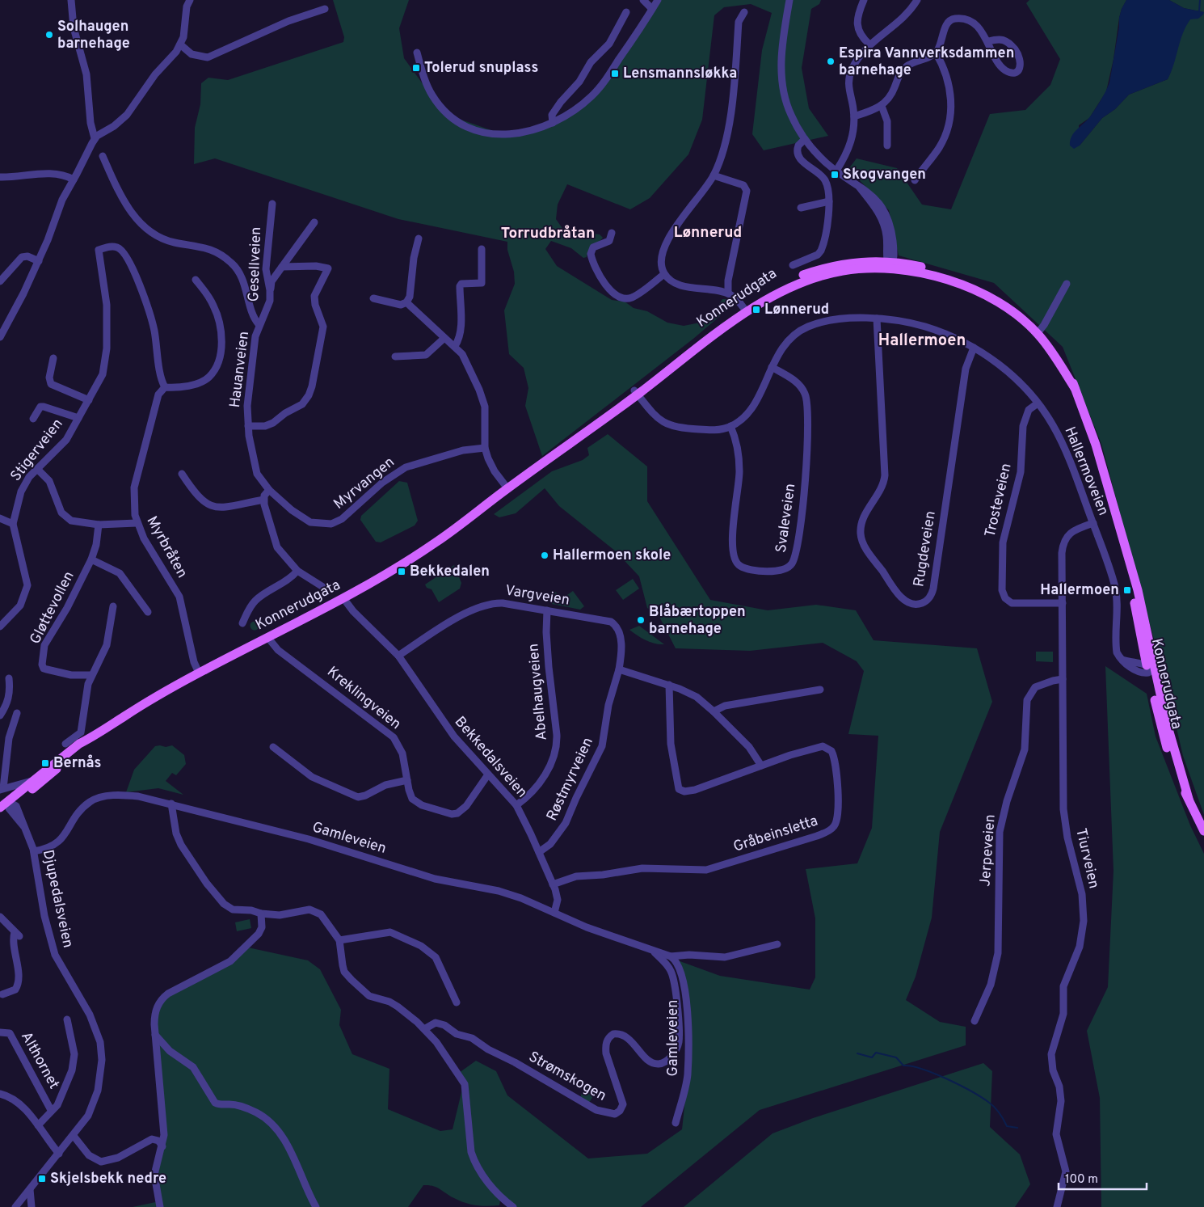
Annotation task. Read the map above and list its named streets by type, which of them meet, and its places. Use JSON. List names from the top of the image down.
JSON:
{
  "streets": {
    "main road": ["Konnerudgata"],
    "street": [
      "Gesellveien",
      "Hauanveien",
      "Stigerveien",
      "Hallermoveien",
      "Myrvangen",
      "Trosteveien",
      "Svaleveien",
      "Myrbråten",
      "Rugdeveien",
      "Vargveien",
      "Gløttevollen",
      "Abelhaugveien",
      "Kreklingveien",
      "Bekkedalsveien",
      "Røstmyrveien",
      "Gråbeinsletta",
      "Gamleveien",
      "Jerpeveien",
      "Tiurveien",
      "Djupedalsveien",
      "Althornet",
      "Strømskogen"
    ]
  },
  "crossings": [
    ["Gesellveien", "Hauanveien"],
    ["Konnerudgata", "Hallermoveien"],
    ["Konnerudgata", "Myrbråten"],
    ["Konnerudgata", "Kreklingveien"],
    ["Konnerudgata", "Bekkedalsveien"],
    ["Konnerudgata", "Djupedalsveien"],
    ["Hauanveien", "Myrvangen"],
    ["Stigerveien", "Myrbråten"],
    ["Hallermoveien", "Trosteveien"],
    ["Hallermoveien", "Svaleveien"],
    ["Hallermoveien", "Rugdeveien"],
    ["Hallermoveien", "Tiurveien"],
    ["Trosteveien", "Tiurveien"],
    ["Vargveien", "Abelhaugveien"],
    ["Vargveien", "Bekkedalsveien"],
    ["Vargveien", "Røstmyrveien"],
    ["Abelhaugveien", "Bekkedalsveien"],
    ["Kreklingveien", "Bekkedalsveien"],
    ["Bekkedalsveien", "Røstmyrveien"],
    ["Bekkedalsveien", "Gråbeinsletta"],
    ["Bekkedalsveien", "Gamleveien"],
    ["Gamleveien", "Djupedalsveien"],
    ["Gamleveien", "Strømskogen"],
    ["Jerpeveien", "Tiurveien"]
  ],
  "districts": ["Lønnerud", "Torrudbråtan", "Hallermoen"],
  "places": {
    "other": [
      "Solhaugen barnehage",
      "Espira Vannverksdammen barnehage",
      "Hallermoen skole",
      "Blåbærtoppen barnehage"
    ],
    "transit": [
      "Tolerud snuplass",
      "Lensmannsløkka",
      "Skogvangen",
      "Lønnerud",
      "Bekkedalen",
      "Hallermoen",
      "Bernås",
      "Skjelsbekk nedre"
    ]
  },
  "scale_bar": "100 m"
}
